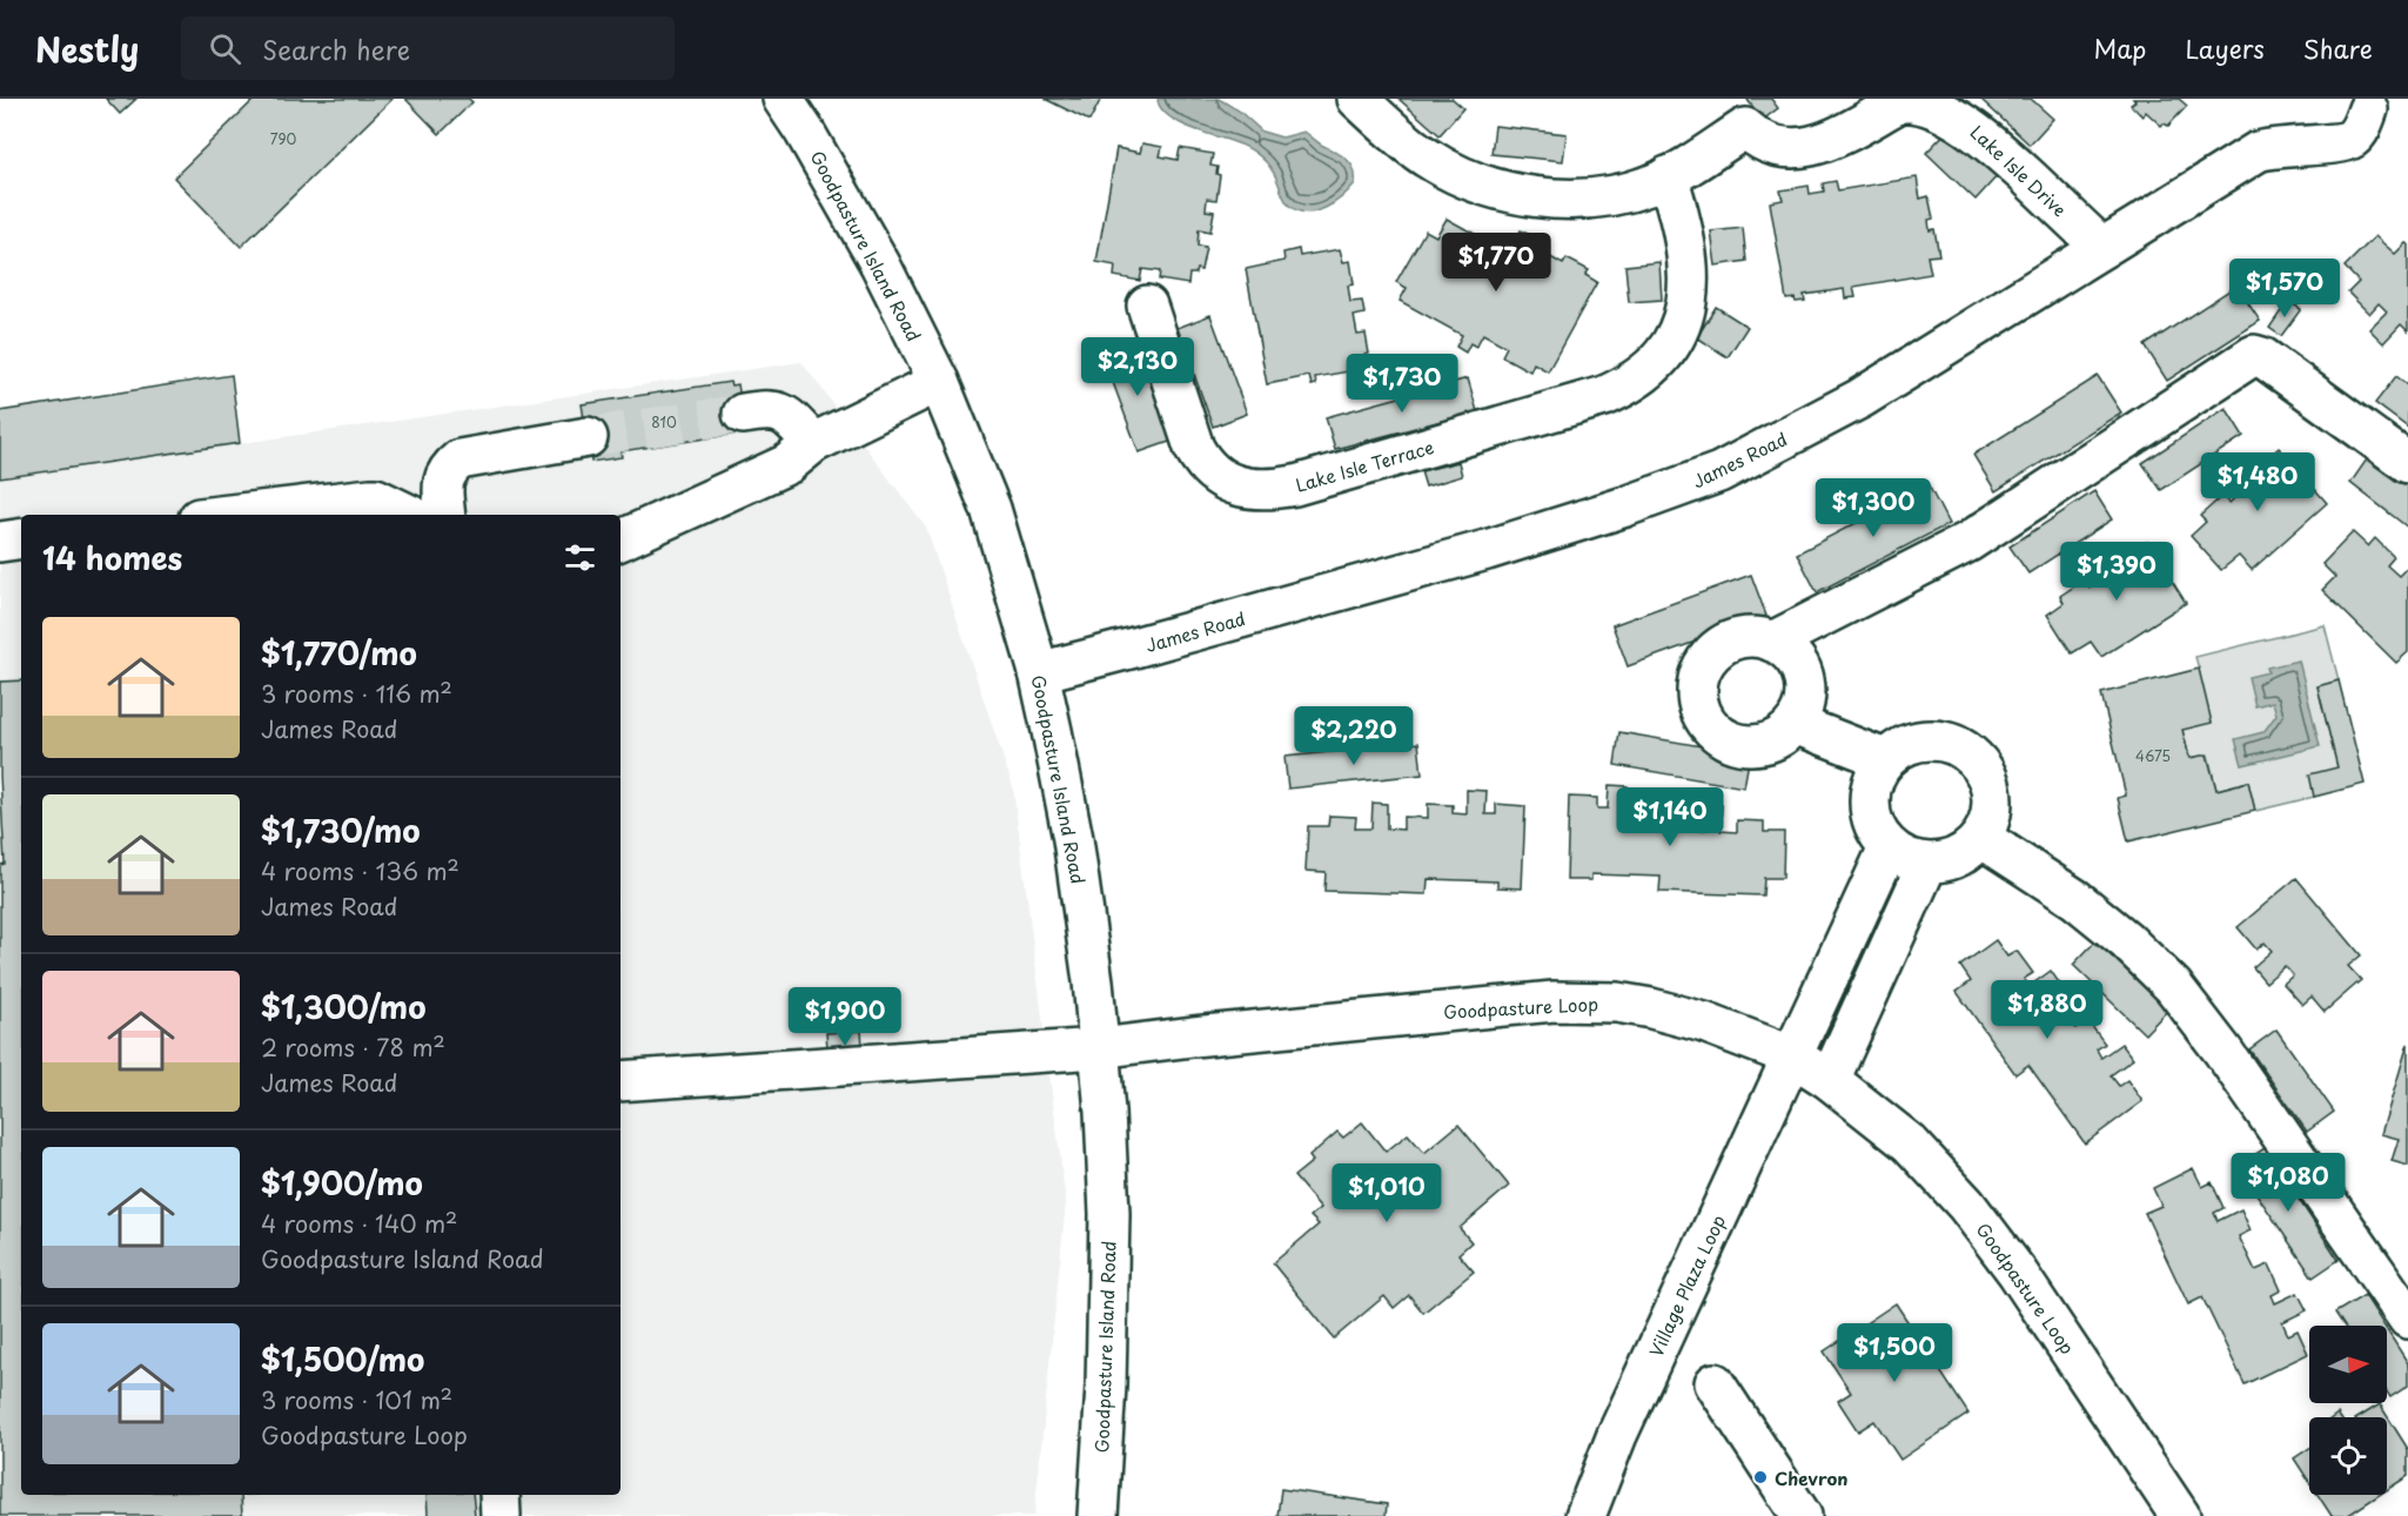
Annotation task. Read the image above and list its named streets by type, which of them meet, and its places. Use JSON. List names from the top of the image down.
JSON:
{
  "streets": {
    "street": [
      "Lake Isle Drive",
      "Goodpasture Island Road",
      "James Road",
      "Lake Isle Terrace",
      "Goodpasture Loop",
      "Village Plaza Loop"
    ]
  },
  "crossings": [
    ["Lake Isle Drive", "James Road"],
    ["Lake Isle Drive", "Lake Isle Terrace"],
    ["Goodpasture Island Road", "James Road"],
    ["Goodpasture Island Road", "Goodpasture Loop"],
    ["Goodpasture Loop", "Village Plaza Loop"]
  ],
  "places": ["Chevron"],
  "house_numbers": ["790", "810", "4675"],
  "north": "right",
  "page": {
    "header": "Nestly",
    "search": "Search here",
    "nav": ["Map", "Layers", "Share"],
    "price": [
      "$1,770",
      "$1,570",
      "$2,130",
      "$1,730",
      "$1,480",
      "$1,300",
      "$1,390",
      "$2,220",
      "$1,140",
      "$1,880",
      "$1,900",
      "$1,080",
      "$1,010",
      "$1,500"
    ],
    "heading": "14 homes",
    "list": [
      {
        "name": "$1,770/mo",
        "note": "3 rooms · 116 m² · James Road"
      },
      {
        "name": "$1,730/mo",
        "note": "4 rooms · 136 m² · James Road"
      },
      {
        "name": "$1,300/mo",
        "note": "2 rooms · 78 m² · James Road"
      },
      {
        "name": "$1,900/mo",
        "note": "4 rooms · 140 m² · Goodpasture Island Road"
      },
      {
        "name": "$1,500/mo",
        "note": "3 rooms · 101 m² · Goodpasture Loop"
      }
    ]
  }
}
